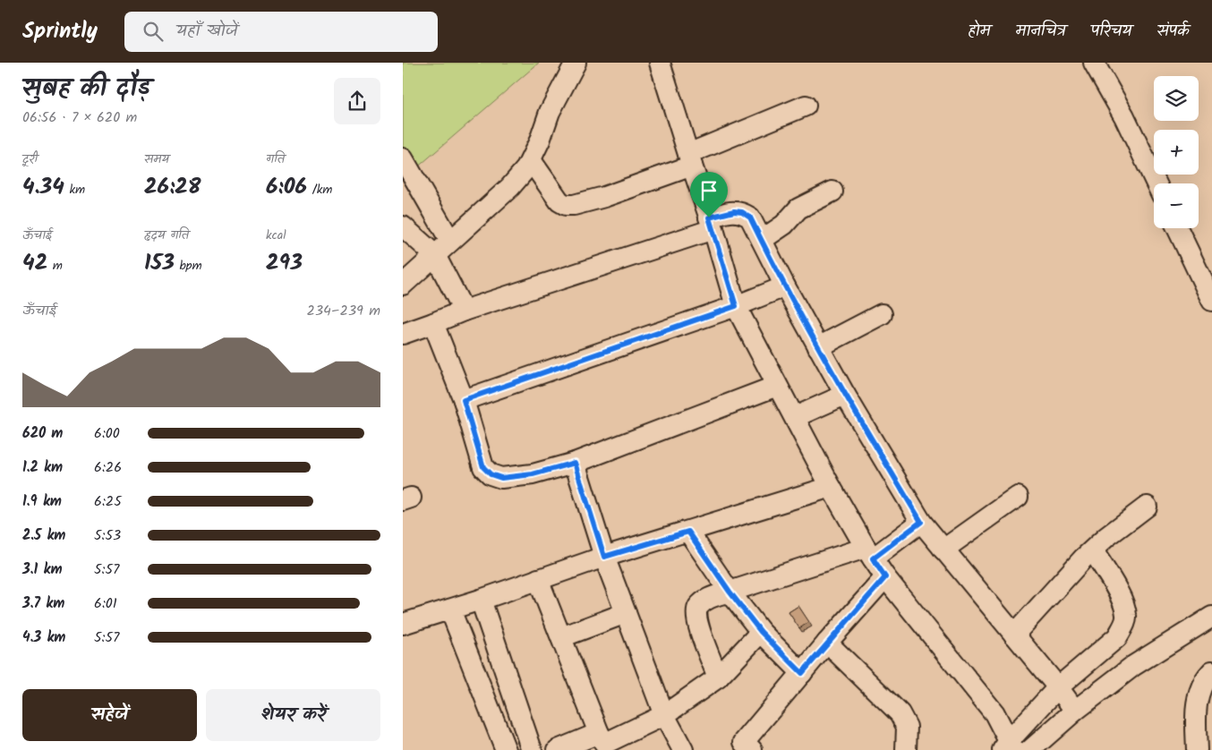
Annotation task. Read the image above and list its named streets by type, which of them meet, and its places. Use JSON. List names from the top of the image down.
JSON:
{
  "page": {
    "header": "Sprintly",
    "search": "यहाँ खोजें",
    "nav": [
      "होम",
      "मानचित्र",
      "परिचय",
      "संपर्क"
    ],
    "heading": ["सुबह की दौड़", "06:56 · 7 × 620 m"],
    "map_buttons": ["+", "−"],
    "stats": [
      ["दूरी", "4.34 km"],
      ["समय", "26:28"],
      ["गति", "6:06 /km"],
      ["ऊँचाई", "42 m"],
      ["हृदय गति", "153 bpm"],
      ["kcal", "293"]
    ],
    "chart": ["ऊँचाई", "234–239 m"],
    "list": [
      {
        "name": "620 m",
        "note": "6:00"
      },
      {
        "name": "1.2 km",
        "note": "6:26"
      },
      {
        "name": "1.9 km",
        "note": "6:25"
      },
      {
        "name": "2.5 km",
        "note": "5:53"
      },
      {
        "name": "3.1 km",
        "note": "5:57"
      },
      {
        "name": "3.7 km",
        "note": "6:01"
      },
      {
        "name": "4.3 km",
        "note": "5:57"
      }
    ],
    "buttons": ["सहेजें", "शेयर करें"]
  }
}
